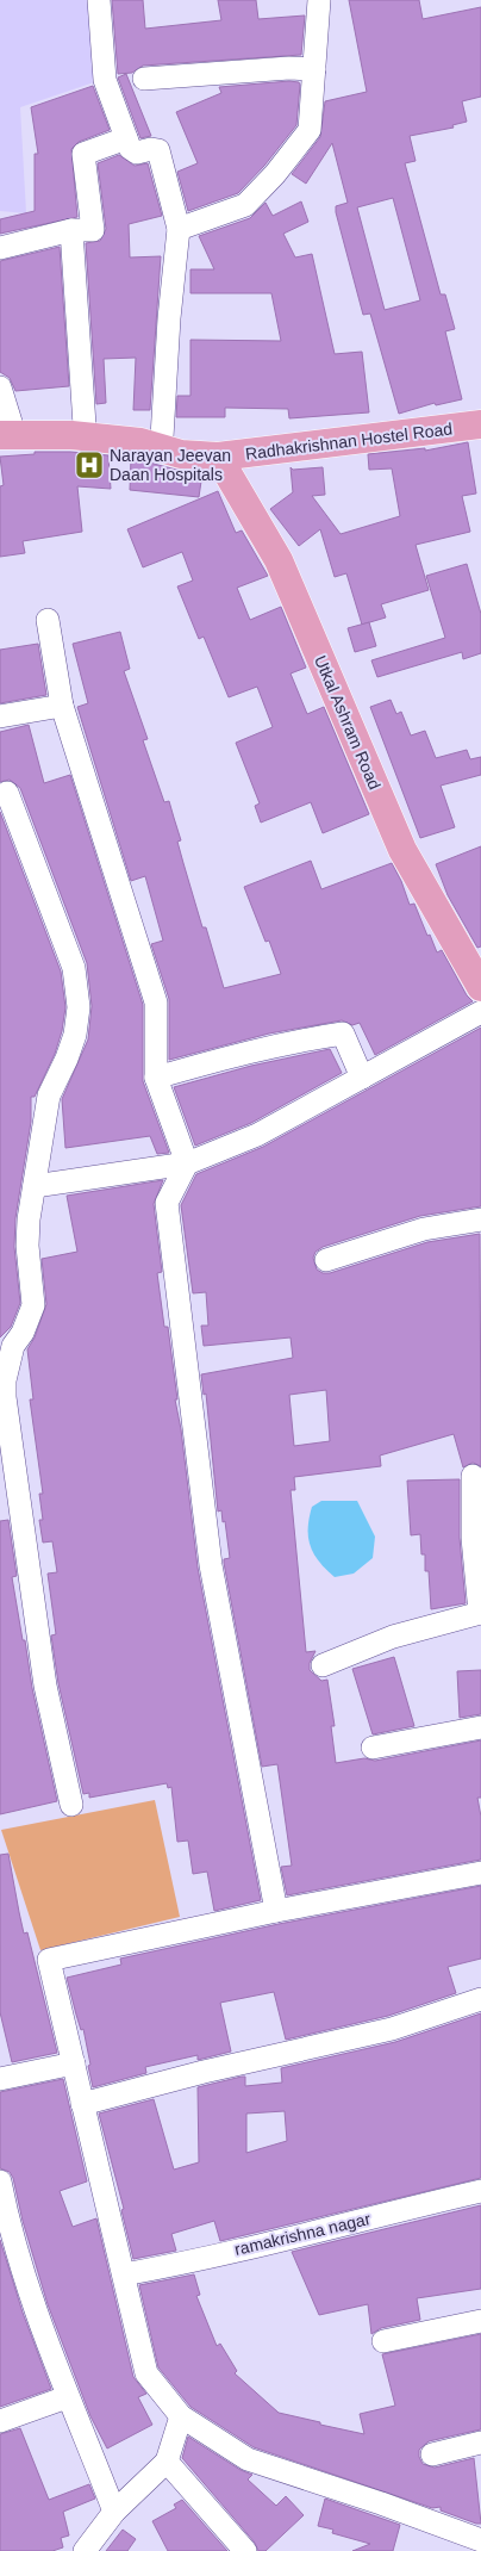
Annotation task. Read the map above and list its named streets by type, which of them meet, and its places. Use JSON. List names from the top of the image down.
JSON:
{
  "streets": {
    "main road": ["Radhakrishnan Hostel Road", "Utkal Ashram Road"],
    "street": ["ramakrishna nagar"]
  },
  "crossings": [
    ["Radhakrishnan Hostel Road", "Utkal Ashram Road"]
  ],
  "places": {
    "hospital": ["Narayan Jeevan Daan Hospitals"]
  }
}
